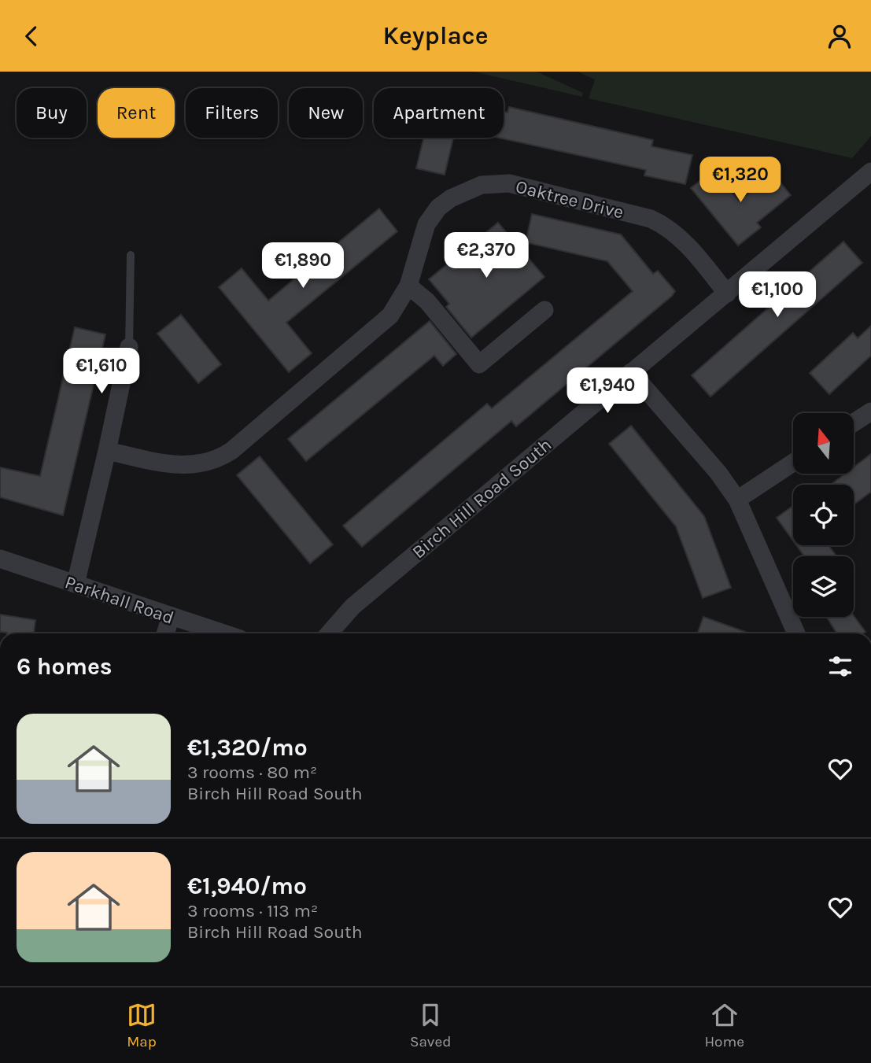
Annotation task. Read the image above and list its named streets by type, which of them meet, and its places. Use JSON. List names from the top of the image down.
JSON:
{
  "streets": {
    "street": ["Oaktree Drive", "Birch Hill Road South", "Parkhall Road"]
  },
  "crossings": [
    ["Oaktree Drive", "Birch Hill Road South"]
  ],
  "north": "top",
  "page": {
    "header": "Keyplace",
    "chip": [
      "Buy",
      "Rent",
      "Filters",
      "New",
      "Apartment"
    ],
    "price": [
      "€1,320",
      "€2,370",
      "€1,890",
      "€1,100",
      "€1,610",
      "€1,940"
    ],
    "heading": "6 homes",
    "list": [
      {
        "name": "€1,320/mo",
        "note": "3 rooms · 80 m² · Birch Hill Road South"
      },
      {
        "name": "€1,940/mo",
        "note": "3 rooms · 113 m² · Birch Hill Road South"
      }
    ],
    "tabs": ["Map", "Saved", "Home"]
  }
}
